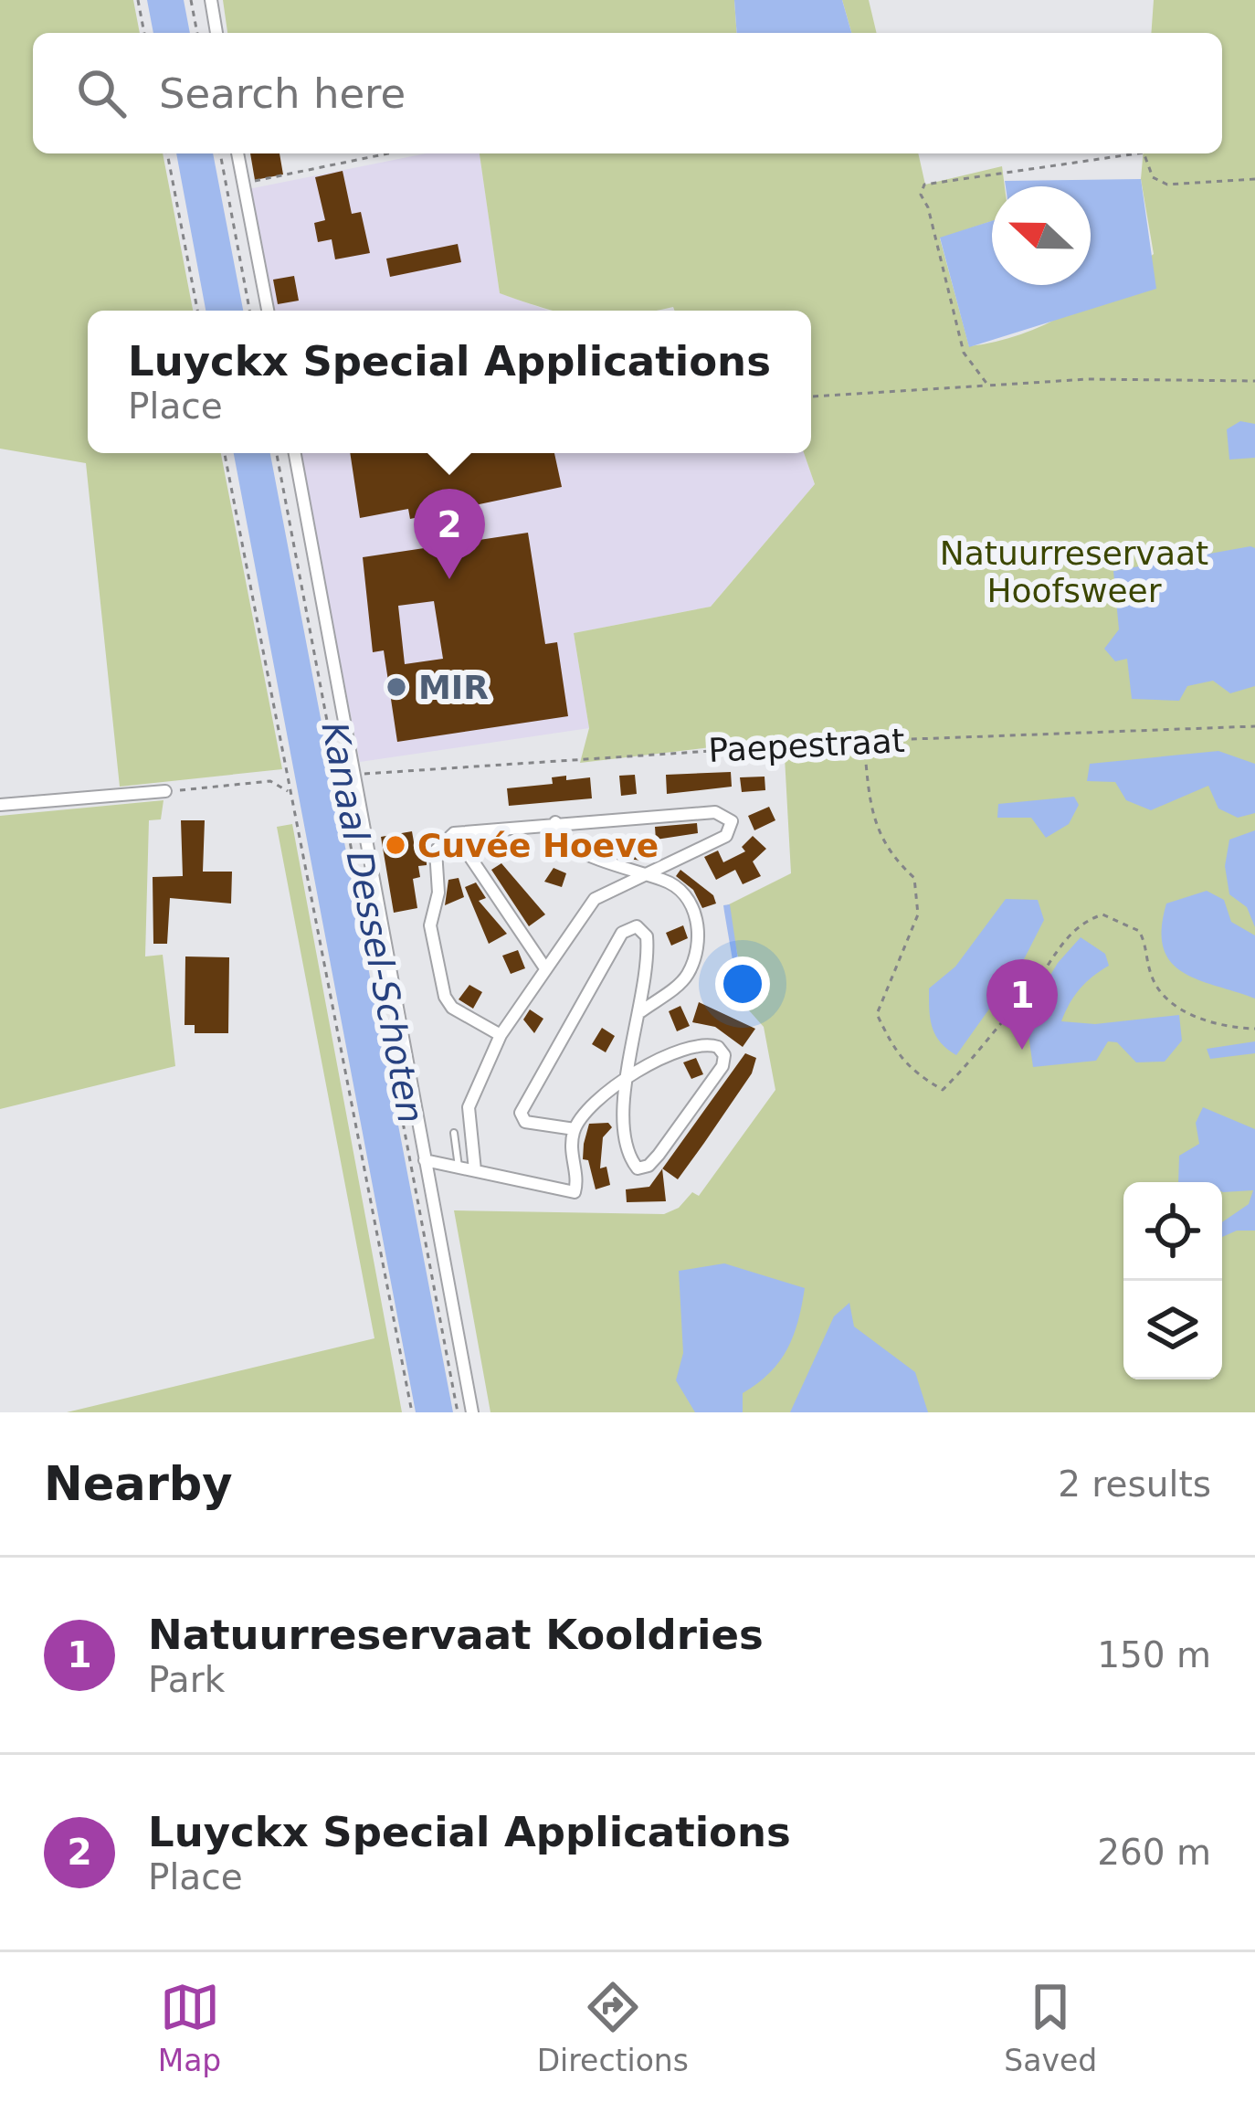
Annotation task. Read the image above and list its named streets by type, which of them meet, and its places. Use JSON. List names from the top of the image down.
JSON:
{
  "streets": {
    "path": ["Paepestraat"]
  },
  "water": ["Kanaal Dessel-Schoten"],
  "parks": ["Natuurreservaat Hoofsweer"],
  "places": ["MIR", "Cuvée Hoeve"],
  "north": "left",
  "page": {
    "search": "Search here",
    "popup": ["Luyckx Special Applications", "Place"],
    "pins": ["2", "1"],
    "heading": ["Nearby", "2 results"],
    "list": [
      {
        "mark": "1",
        "name": "Natuurreservaat Kooldries",
        "note": "Park",
        "value": "150 m"
      },
      {
        "mark": "2",
        "name": "Luyckx Special Applications",
        "note": "Place",
        "value": "260 m"
      }
    ],
    "nav": ["Map", "Directions", "Saved"]
  }
}
